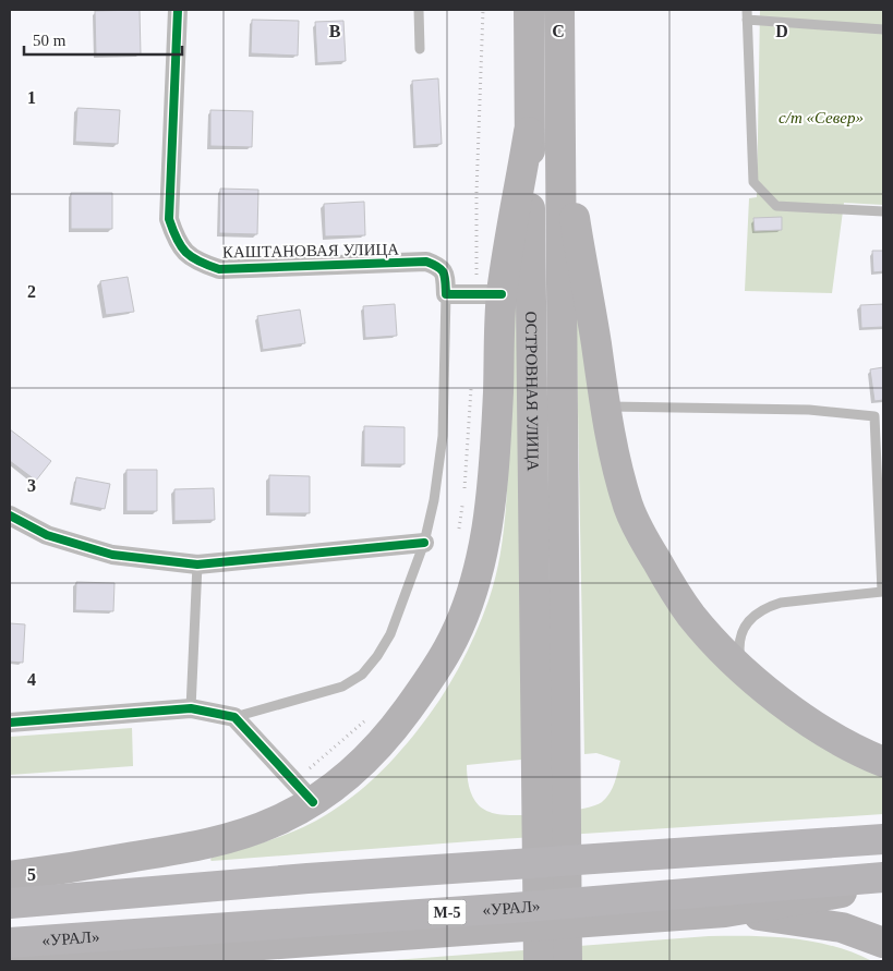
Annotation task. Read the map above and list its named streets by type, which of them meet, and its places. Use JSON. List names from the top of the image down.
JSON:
{
  "streets": {
    "highway": ["«УРАЛ»", "М-5"],
    "main road": ["ОСТРОВНАЯ УЛИЦА"],
    "street": ["КАШТАНОВАЯ УЛИЦА"]
  },
  "parks": ["с/т «Север»"],
  "scale_bar": "50 m",
  "grid": {
    "columns": ["B", "C", "D"],
    "rows": [
      "1",
      "2",
      "3",
      "4",
      "5"
    ]
  }
}
